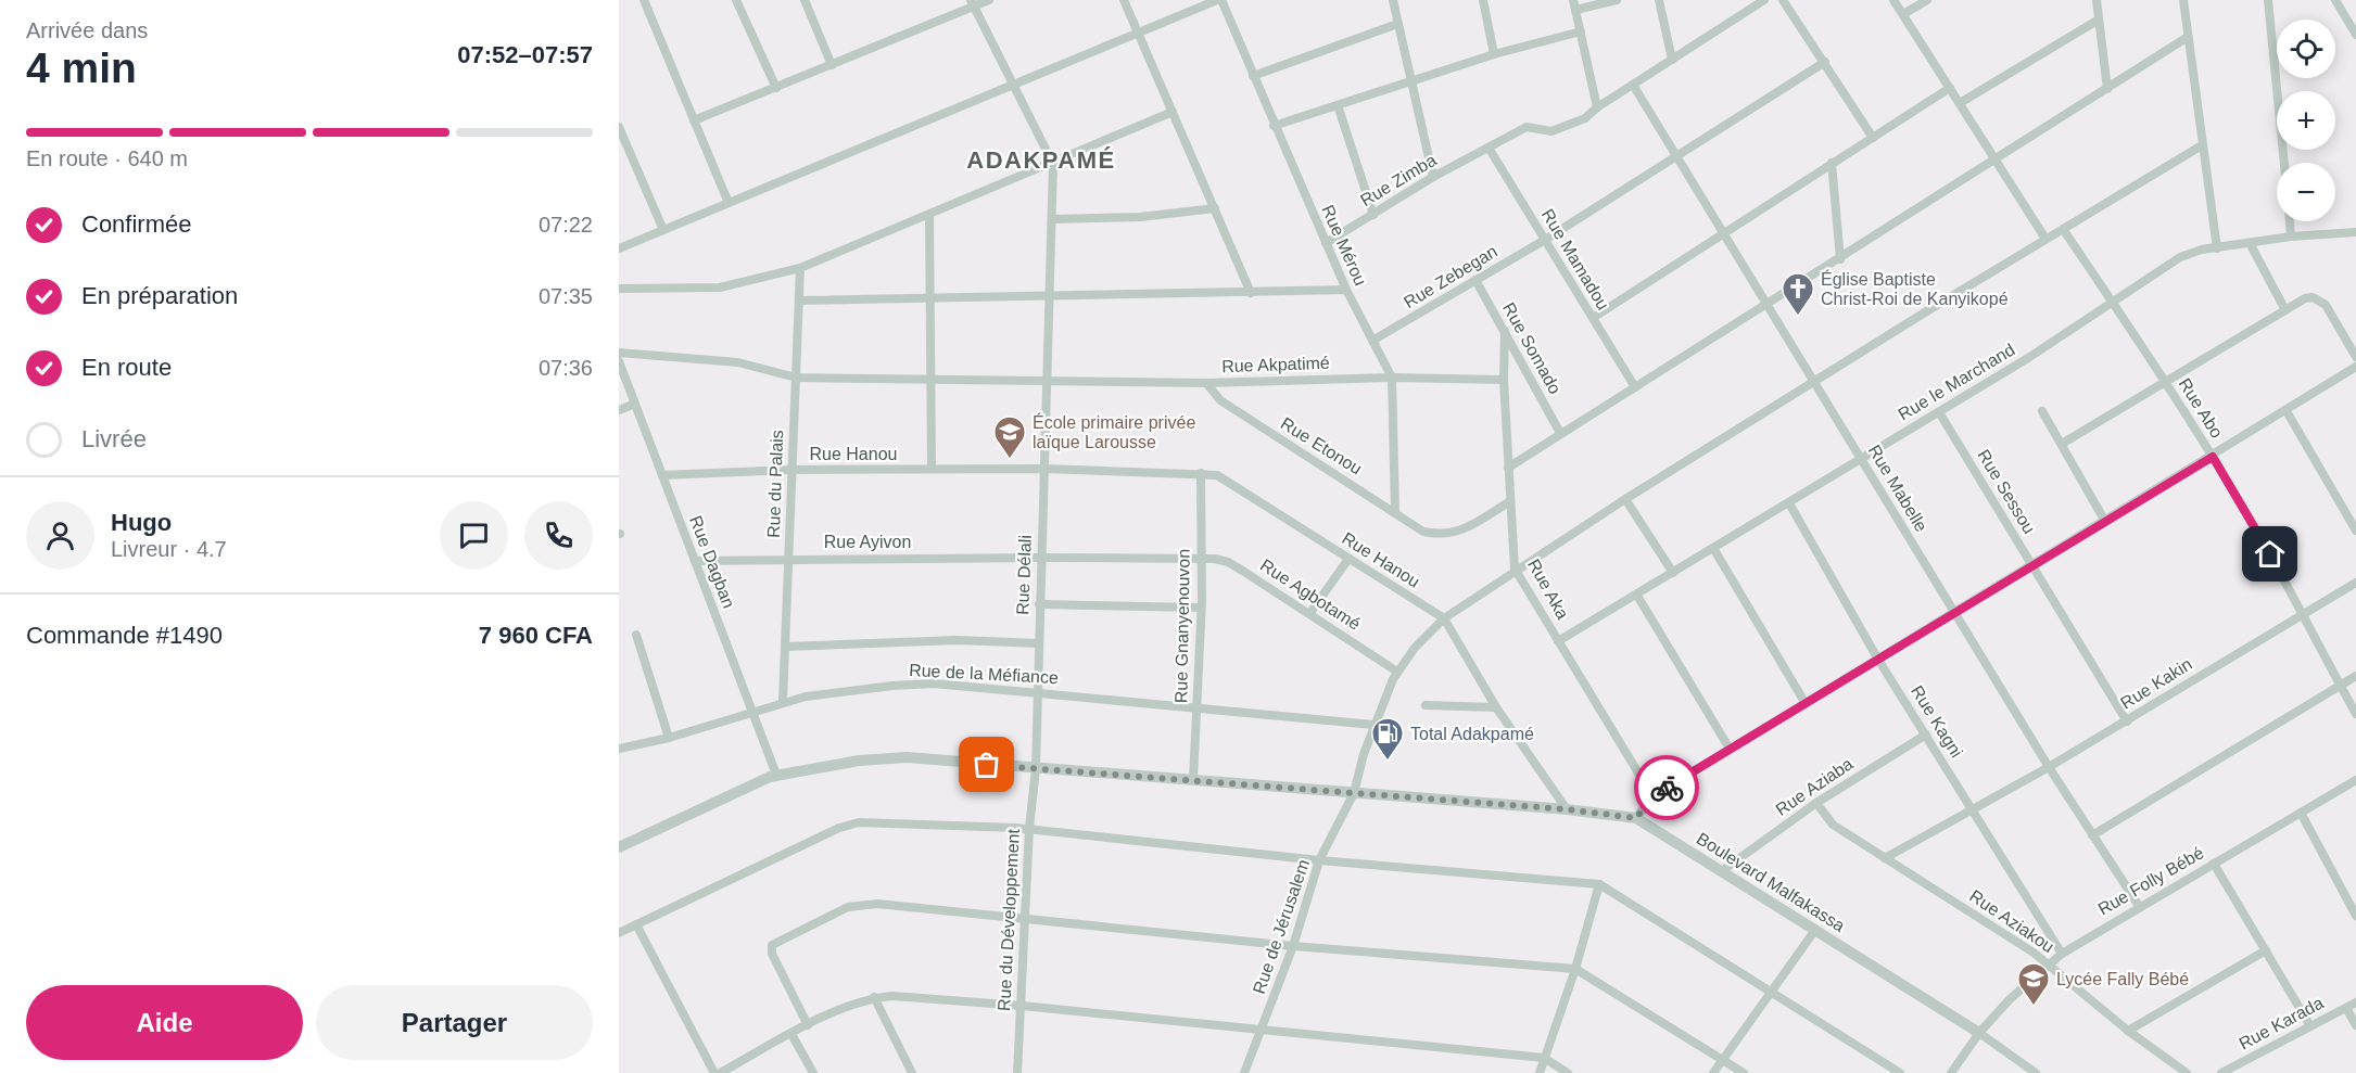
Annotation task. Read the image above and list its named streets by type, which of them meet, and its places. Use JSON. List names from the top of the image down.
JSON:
{
  "streets": {
    "street": [
      "Rue Zimba",
      "Rue Mérou",
      "Rue Mamadou",
      "Rue Zebegan",
      "Rue Somado",
      "Rue Akpatimé",
      "Rue le Marchand",
      "Rue Abo",
      "Rue Etonou",
      "Rue Hanou",
      "Rue du Palais",
      "Rue Mabelle",
      "Rue Sessou",
      "Rue Ayivon",
      "Rue Dagban",
      "Rue Délali",
      "Rue Aka",
      "Rue Agbotamé",
      "Rue Gnanyenouvon",
      "Rue de la Méfiance",
      "Rue Kakin",
      "Rue Kagni",
      "Rue Aziaba",
      "Rue Folly Bébé",
      "Boulevard Malfakassa",
      "Rue du Développement",
      "Rue Aziakou",
      "Rue de Jérusalem",
      "Rue Karada"
    ]
  },
  "crossings": [
    ["Rue Zimba", "Rue Mérou"],
    ["Rue Zimba", "Rue Mamadou"],
    ["Rue Zimba", "Rue Mabelle"],
    ["Rue Mérou", "Rue Zebegan"],
    ["Rue Mérou", "Rue Akpatimé"],
    ["Rue Mérou", "Rue Etonou"],
    ["Rue Mamadou", "Rue Zebegan"],
    ["Rue Zebegan", "Rue Somado"],
    ["Rue Zebegan", "Rue Mabelle"],
    ["Rue Somado", "Rue Aka"],
    ["Rue Akpatimé", "Rue Etonou"],
    ["Rue Akpatimé", "Rue du Palais"],
    ["Rue Akpatimé", "Rue Délali"],
    ["Rue Akpatimé", "Rue Aka"],
    ["Rue le Marchand", "Rue Abo"],
    ["Rue le Marchand", "Rue Mabelle"],
    ["Rue le Marchand", "Rue Sessou"],
    ["Rue le Marchand", "Rue Aka"],
    ["Rue le Marchand", "Rue Kagni"],
    ["Rue Abo", "Rue Kakin"],
    ["Rue Abo", "Rue de Jérusalem"],
    ["Rue Etonou", "Rue Aka"],
    ["Rue Hanou", "Rue du Palais"],
    ["Rue Hanou", "Rue Dagban"],
    ["Rue Hanou", "Rue Délali"],
    ["Rue Hanou", "Rue Gnanyenouvon"],
    ["Rue Hanou", "Rue de Jérusalem"],
    ["Rue du Palais", "Rue Ayivon"],
    ["Rue du Palais", "Rue de la Méfiance"],
    ["Rue Mabelle", "Rue Kakin"],
    ["Rue Mabelle", "Rue Folly Bébé"],
    ["Rue Mabelle", "Rue de Jérusalem"],
    ["Rue Sessou", "Rue Kakin"],
    ["Rue Ayivon", "Rue Dagban"],
    ["Rue Ayivon", "Rue Délali"],
    ["Rue Ayivon", "Rue Agbotamé"],
    ["Rue Ayivon", "Rue Gnanyenouvon"],
    ["Rue Dagban", "Rue de la Méfiance"],
    ["Rue Dagban", "Boulevard Malfakassa"],
    ["Rue Délali", "Rue de la Méfiance"],
    ["Rue Délali", "Boulevard Malfakassa"],
    ["Rue Délali", "Rue du Développement"],
    ["Rue Aka", "Rue de Jérusalem"],
    ["Rue Agbotamé", "Rue Gnanyenouvon"],
    ["Rue Agbotamé", "Rue de Jérusalem"],
    ["Rue Gnanyenouvon", "Rue de la Méfiance"],
    ["Rue Gnanyenouvon", "Boulevard Malfakassa"],
    ["Rue de la Méfiance", "Rue de Jérusalem"],
    ["Rue Kakin", "Rue Kagni"],
    ["Rue Kakin", "Rue Aziakou"],
    ["Rue Kagni", "Rue Aziaba"],
    ["Rue Kagni", "Rue Folly Bébé"],
    ["Rue Aziaba", "Boulevard Malfakassa"],
    ["Rue Aziaba", "Rue Aziakou"],
    ["Rue Folly Bébé", "Boulevard Malfakassa"],
    ["Rue Folly Bébé", "Rue Aziakou"],
    ["Boulevard Malfakassa", "Rue du Développement"],
    ["Boulevard Malfakassa", "Rue de Jérusalem"]
  ],
  "districts": ["ADAKPAMÉ"],
  "places": {
    "church": ["Église Baptiste Christ-Roi de Kanyikopé"],
    "school or university": ["École primaire privée laïque Larousse", "Lycée Fally Bébé"],
    "fuel station": ["Total Adakpamé"]
  },
  "page": {
    "heading": ["4 min", "Arrivée dans", "07:52–07:57"],
    "panel": [
      "Hugo",
      "Livreur · 4.7",
      "Commande #1490",
      "7 960 CFA"
    ],
    "map_buttons": ["+", "−"],
    "bar": "En route · 640 m",
    "list": [
      ["Confirmée", "07:22"],
      ["En préparation", "07:35"],
      ["En route", "07:36"],
      "Livrée"
    ],
    "buttons": ["Aide", "Partager"]
  }
}
